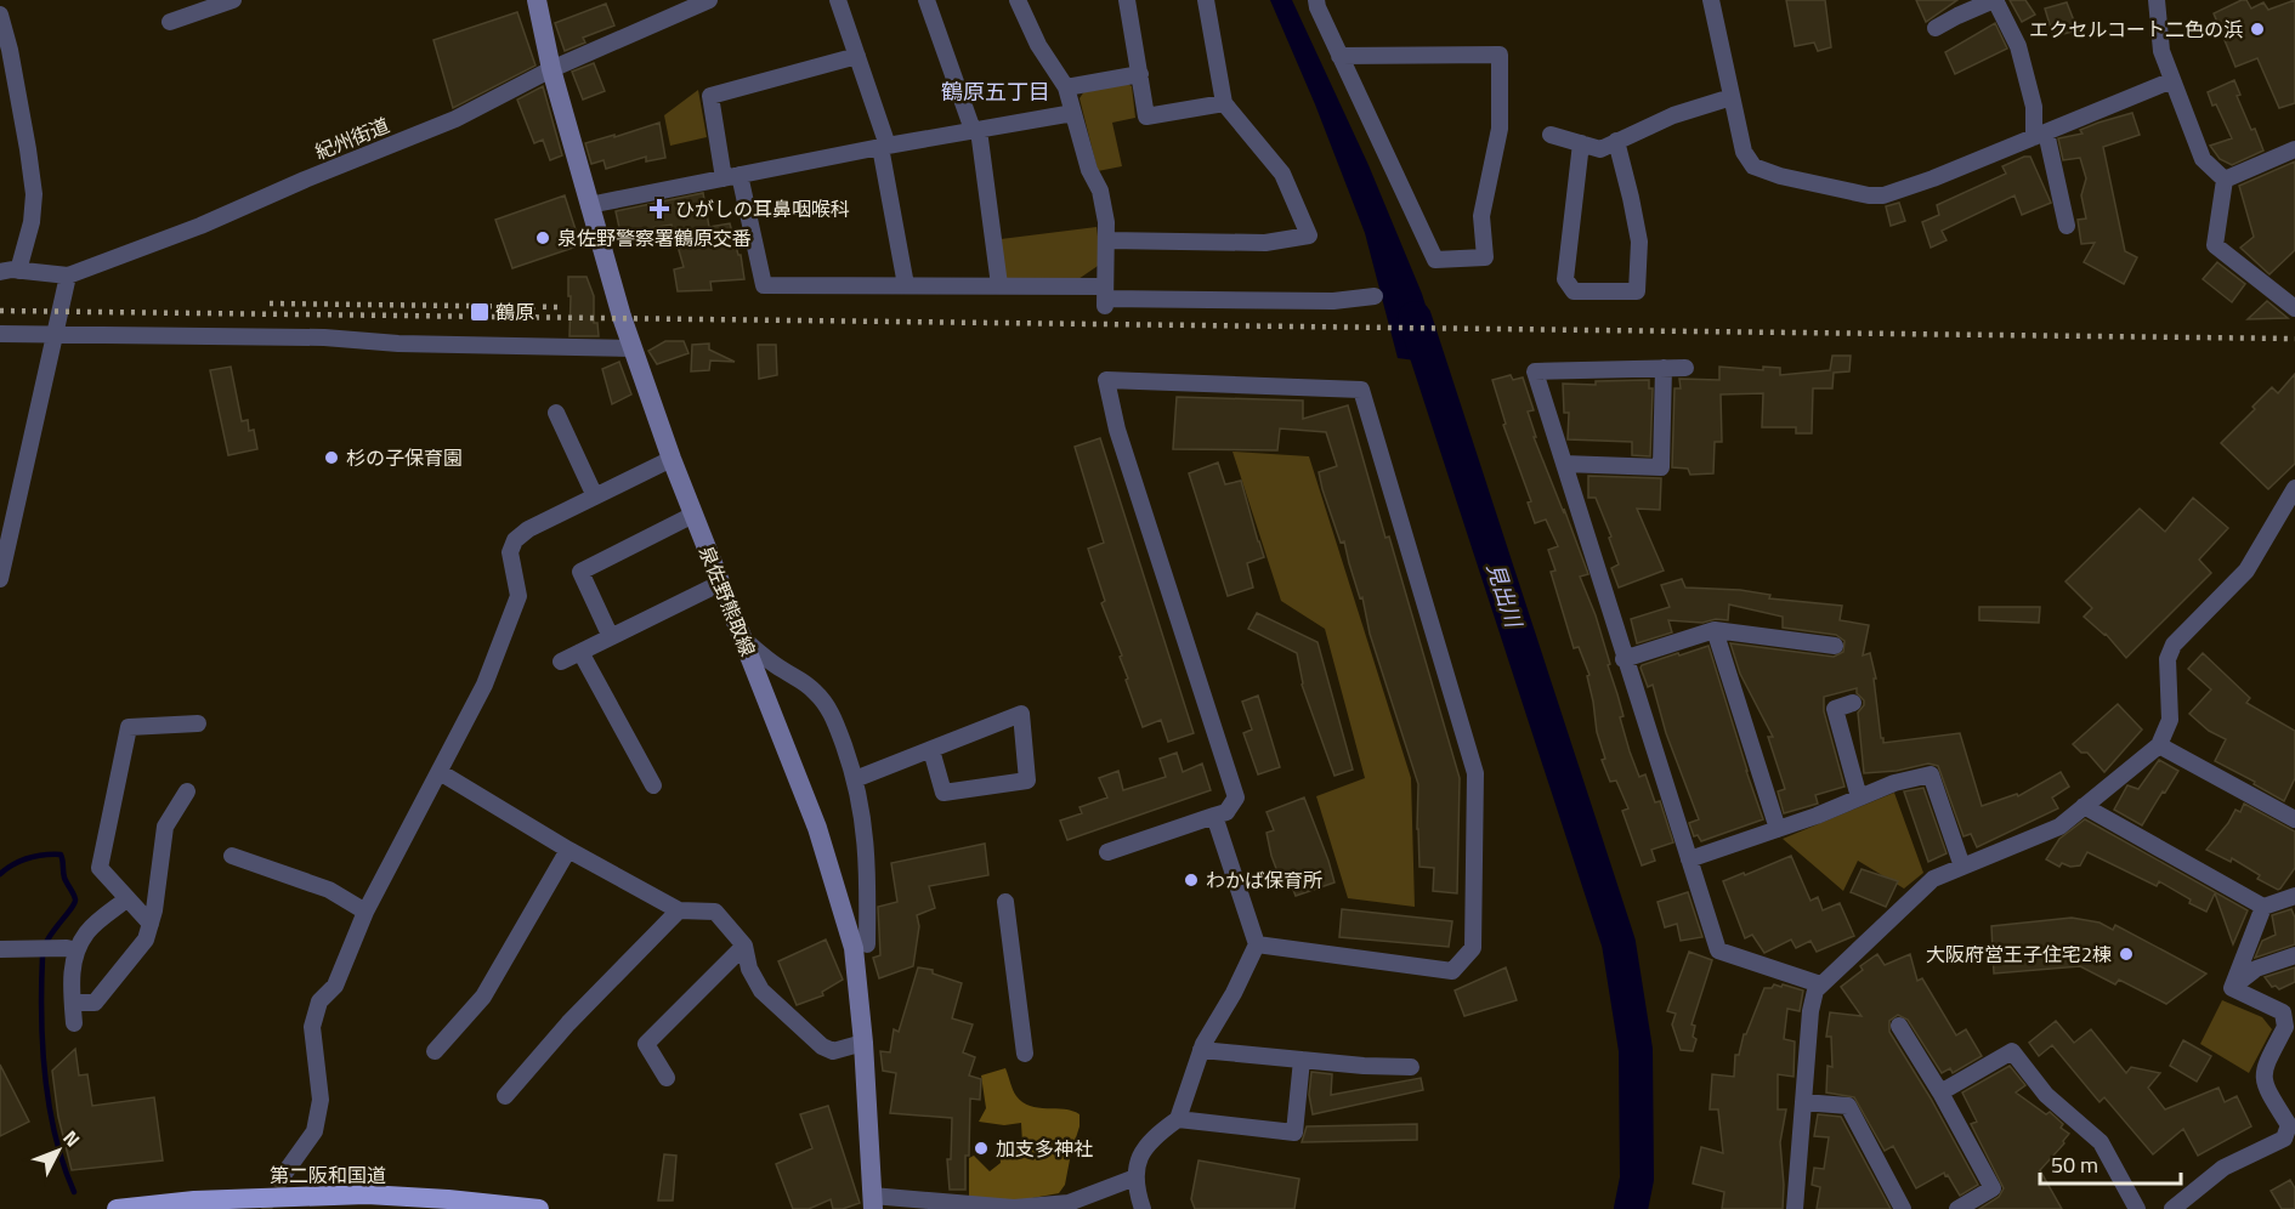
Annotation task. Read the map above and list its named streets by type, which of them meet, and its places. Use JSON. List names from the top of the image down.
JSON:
{
  "streets": {
    "highway": ["第二阪和国道"],
    "main road": ["泉佐野熊取線"],
    "street": ["紀州街道"]
  },
  "crossings": [
    ["紀州街道", "泉佐野熊取線"]
  ],
  "districts": ["鶴原五丁目"],
  "water": ["見出川"],
  "places": {
    "other": [
      "エクセルコート二色の浜",
      "泉佐野警察署鶴原交番",
      "杉の子保育園",
      "わかば保育所",
      "大阪府営王子住宅2棟",
      "加支多神社"
    ],
    "health": ["ひがしの耳鼻咽喉科"],
    "transit": ["鶴原"]
  },
  "scale_bar": "50 m",
  "north": "top right"
}
